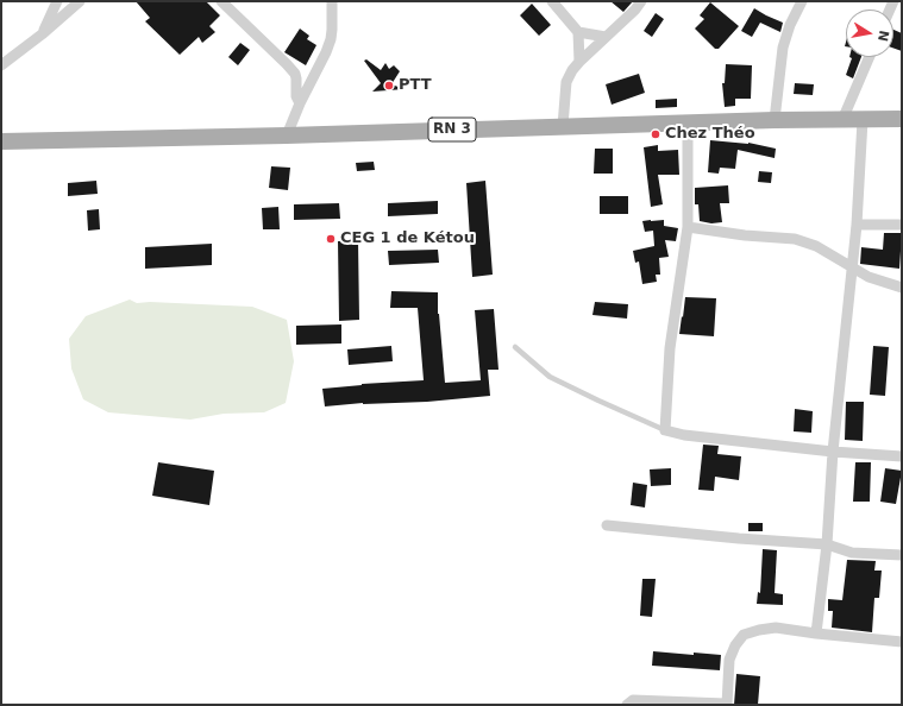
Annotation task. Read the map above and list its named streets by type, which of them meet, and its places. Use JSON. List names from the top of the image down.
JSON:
{
  "streets": {
    "main road": ["RN 3"]
  },
  "places": ["PTT", "Chez Théo", "CEG 1 de Kétou"],
  "north": "right"
}
